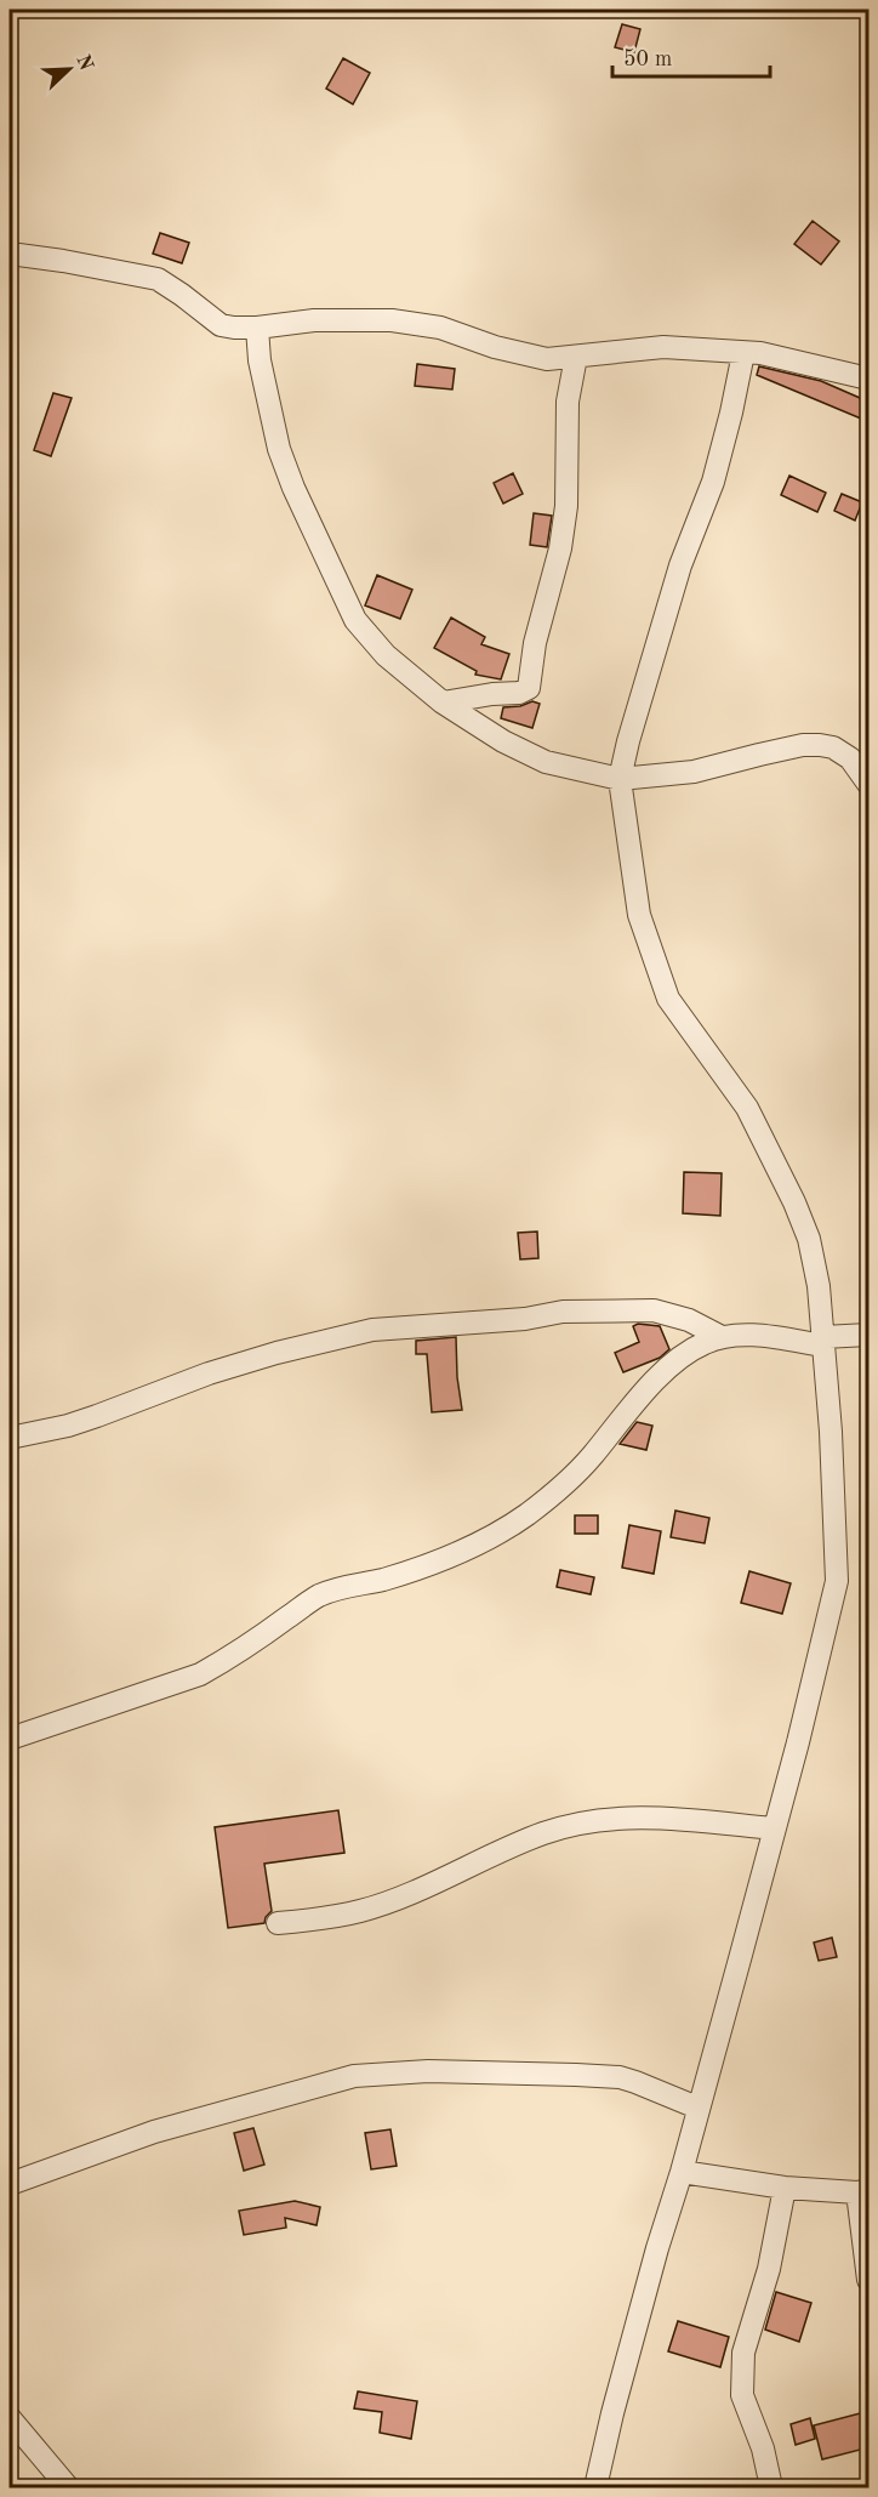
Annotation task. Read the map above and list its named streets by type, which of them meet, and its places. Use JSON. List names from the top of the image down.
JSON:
{
  "scale_bar": "50 m",
  "north": "top right"
}
